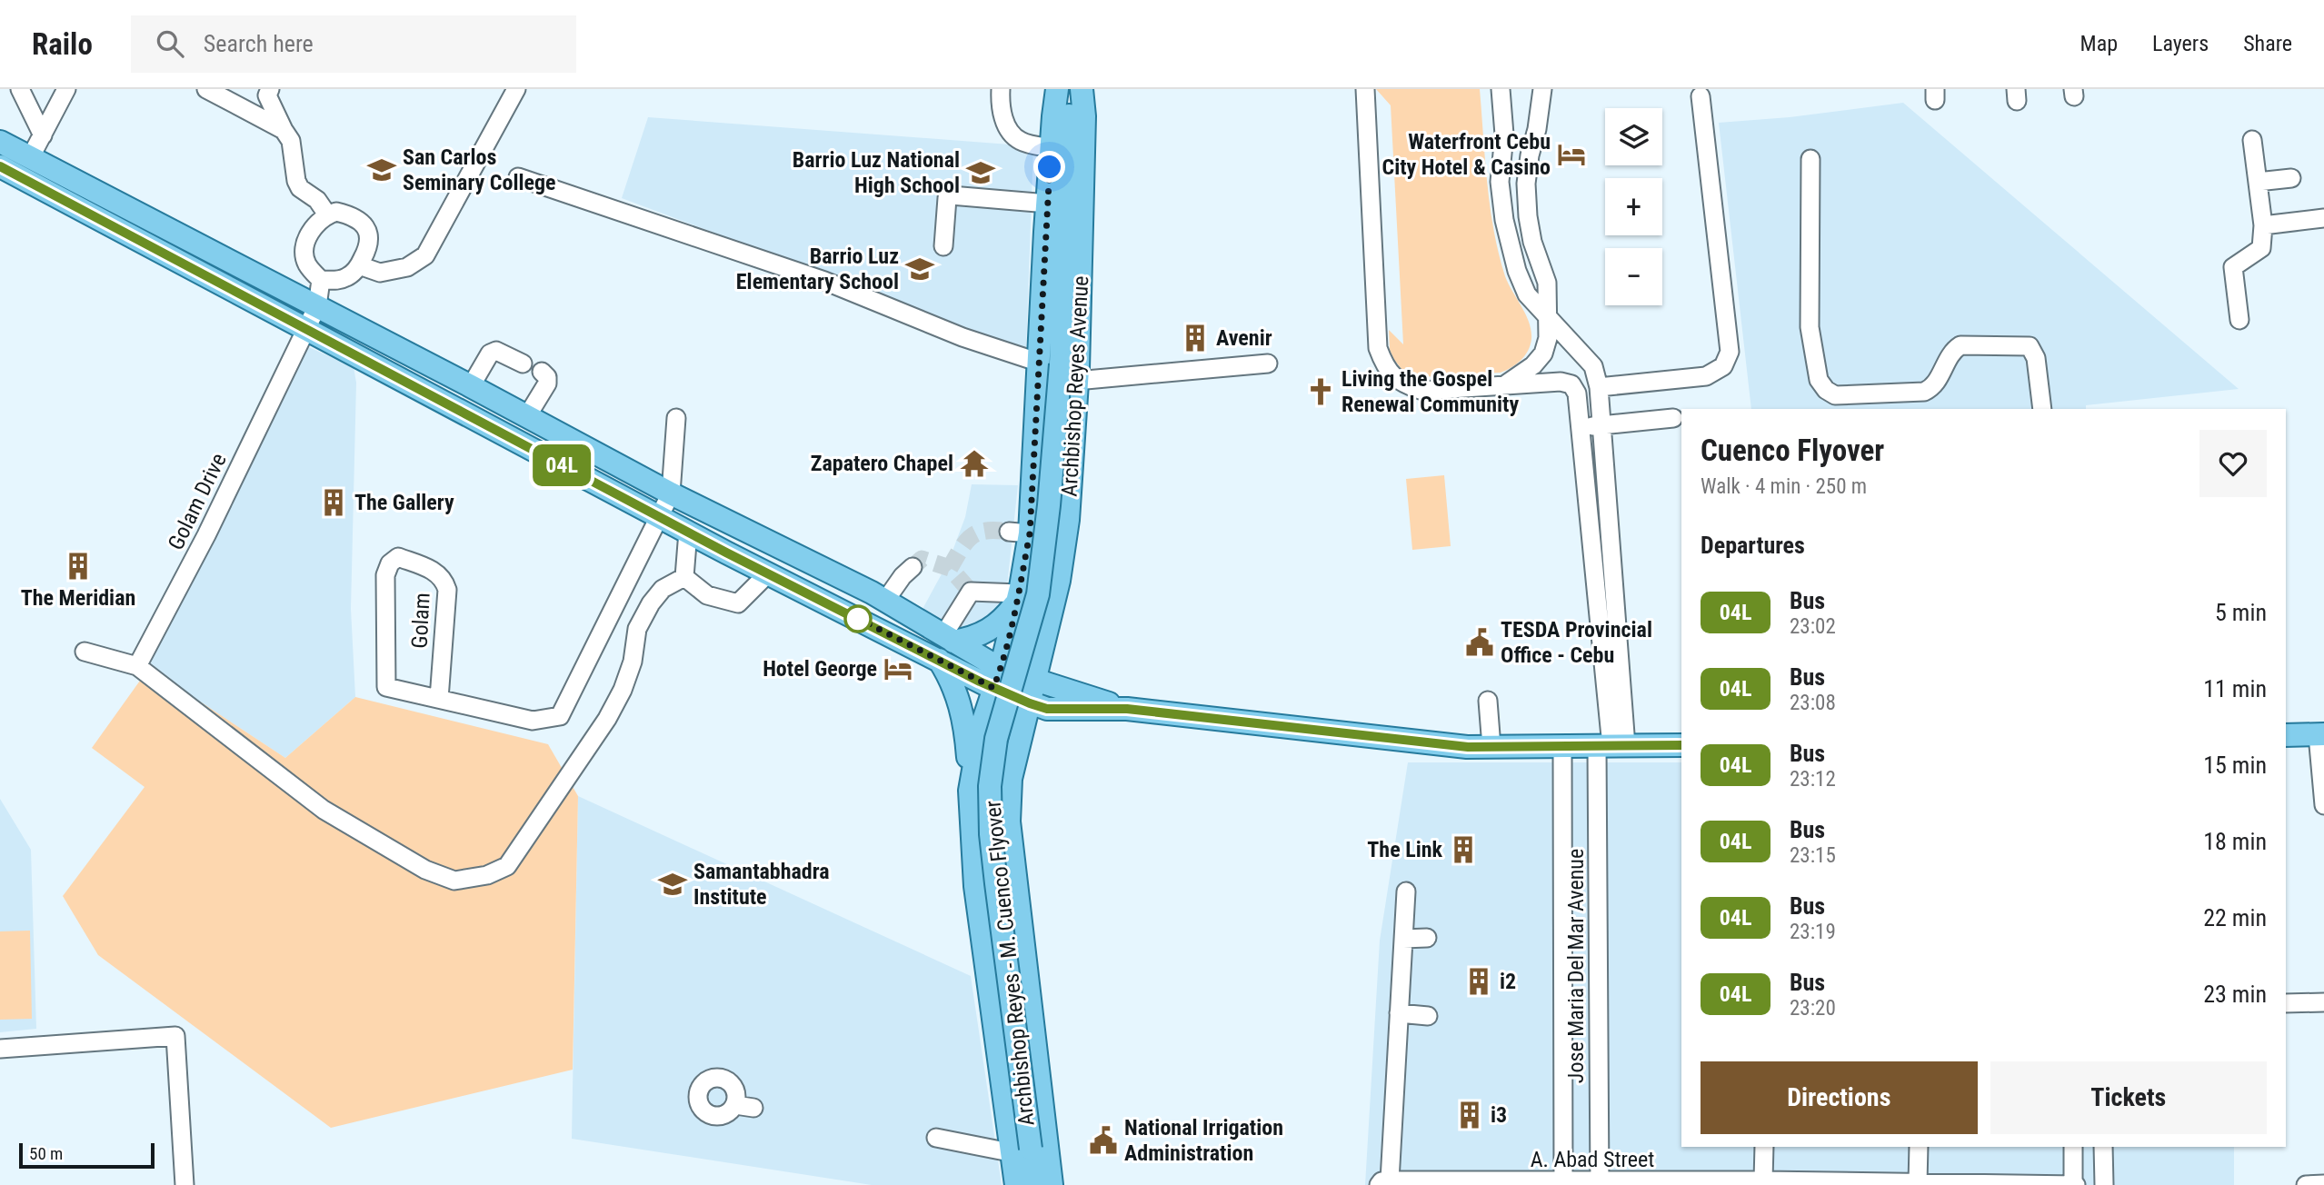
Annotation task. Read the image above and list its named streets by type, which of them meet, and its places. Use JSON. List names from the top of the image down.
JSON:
{
  "streets": {
    "main road": ["Archbishop Reyes Avenue", "Archbishop Reyes - M. Cuenco Flyover"],
    "street": [
      "Golam Drive",
      "Golam",
      "Jose Maria Del Mar Avenue",
      "A. Abad Street"
    ]
  },
  "crossings": [
    ["Archbishop Reyes Avenue", "Archbishop Reyes - M. Cuenco Flyover"],
    ["Jose Maria Del Mar Avenue", "A. Abad Street"]
  ],
  "places": {
    "hotel": ["Waterfront Cebu City Hotel & Casino", "Hotel George"],
    "school or university": [
      "San Carlos Seminary College",
      "Barrio Luz National High School",
      "Barrio Luz Elementary School",
      "Samantabhadra Institute"
    ],
    "building": [
      "Avenir",
      "The Gallery",
      "The Meridian",
      "The Link",
      "i2",
      "i3"
    ],
    "church": ["Living the Gospel Renewal Community"],
    "temple": ["Zapatero Chapel"],
    "public building": ["TESDA Provincial Office - Cebu", "National Irrigation Administration"]
  },
  "lines": ["bus line 04L"],
  "scale_bar": "50 m",
  "page": {
    "header": "Railo",
    "search": "Search here",
    "nav": ["Map", "Layers", "Share"],
    "on_map": "04L",
    "map_buttons": ["+", "−"],
    "heading": [
      ["Cuenco Flyover", "Walk · 4 min · 250 m"],
      "Departures"
    ],
    "list": [
      {
        "mark": "04L",
        "name": "Bus",
        "note": "23:02",
        "value": "5 min"
      },
      {
        "mark": "04L",
        "name": "Bus",
        "note": "23:08",
        "value": "11 min"
      },
      {
        "mark": "04L",
        "name": "Bus",
        "note": "23:12",
        "value": "15 min"
      },
      {
        "mark": "04L",
        "name": "Bus",
        "note": "23:15",
        "value": "18 min"
      },
      {
        "mark": "04L",
        "name": "Bus",
        "note": "23:19",
        "value": "22 min"
      },
      {
        "mark": "04L",
        "name": "Bus",
        "note": "23:20",
        "value": "23 min"
      }
    ],
    "buttons": ["Directions", "Tickets"],
    "scale": "50 m"
  }
}
